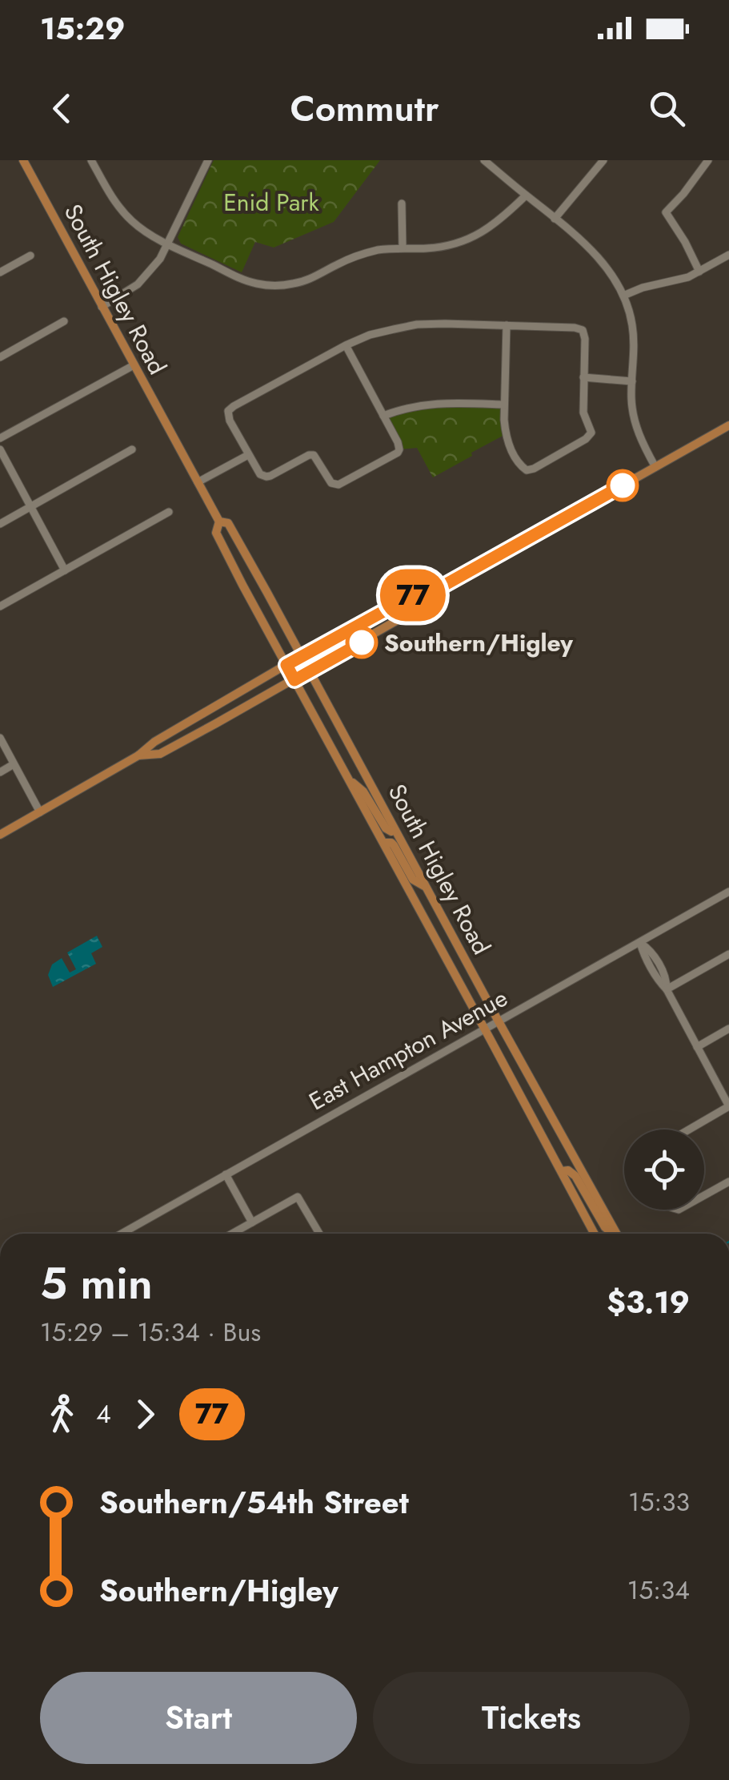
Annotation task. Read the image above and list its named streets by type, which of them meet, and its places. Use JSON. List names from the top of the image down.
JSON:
{
  "streets": {
    "main road": ["South Higley Road"],
    "street": ["East Hampton Avenue"]
  },
  "crossings": [
    ["South Higley Road", "East Hampton Avenue"]
  ],
  "parks": ["Enid Park"],
  "places": ["Southern/Higley"],
  "lines": ["bus line 77"],
  "page": {
    "status": "15:29",
    "header": "Commutr",
    "on_map": "77",
    "heading": ["5 min", "15:29 – 15:34 · Bus", "$3.19"],
    "legs": ["4", "77"],
    "list": [
      {
        "name": "Southern/54th Street",
        "value": "15:33"
      },
      {
        "name": "Southern/Higley",
        "value": "15:34"
      }
    ],
    "buttons": ["Start", "Tickets"]
  }
}
